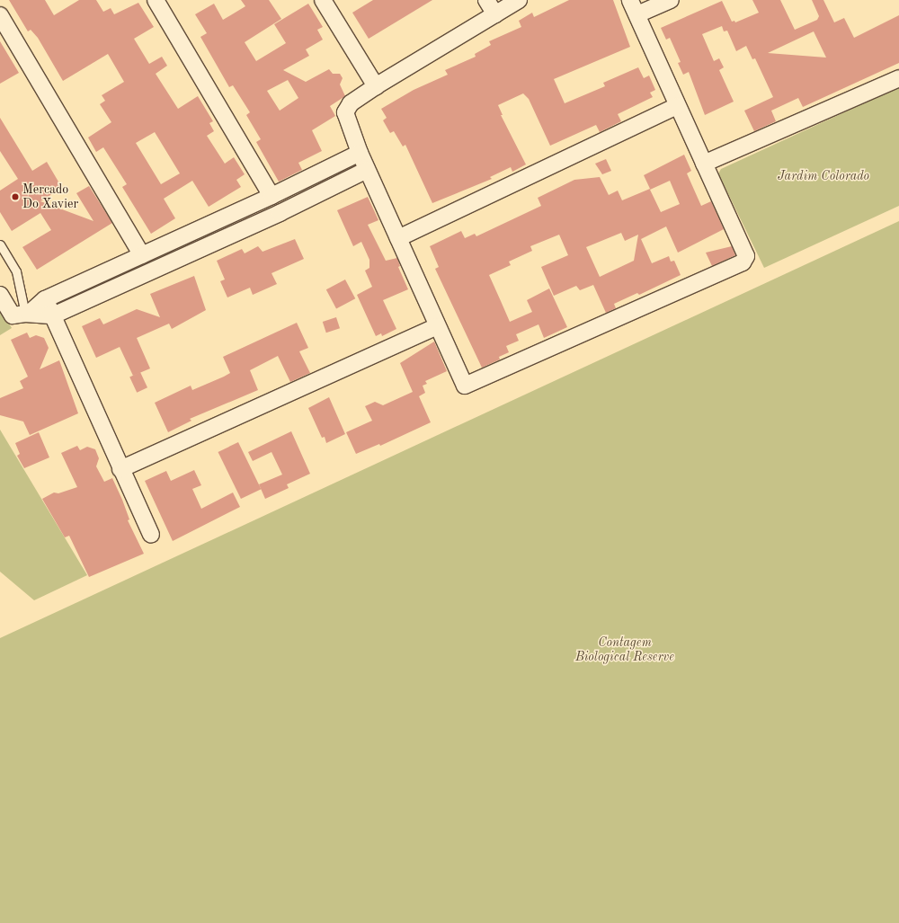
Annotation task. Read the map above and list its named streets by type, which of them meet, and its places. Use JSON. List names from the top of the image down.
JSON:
{
  "parks": ["Jardim Colorado", "Contagem Biological Reserve"],
  "places": ["Mercado Do Xavier"]
}
